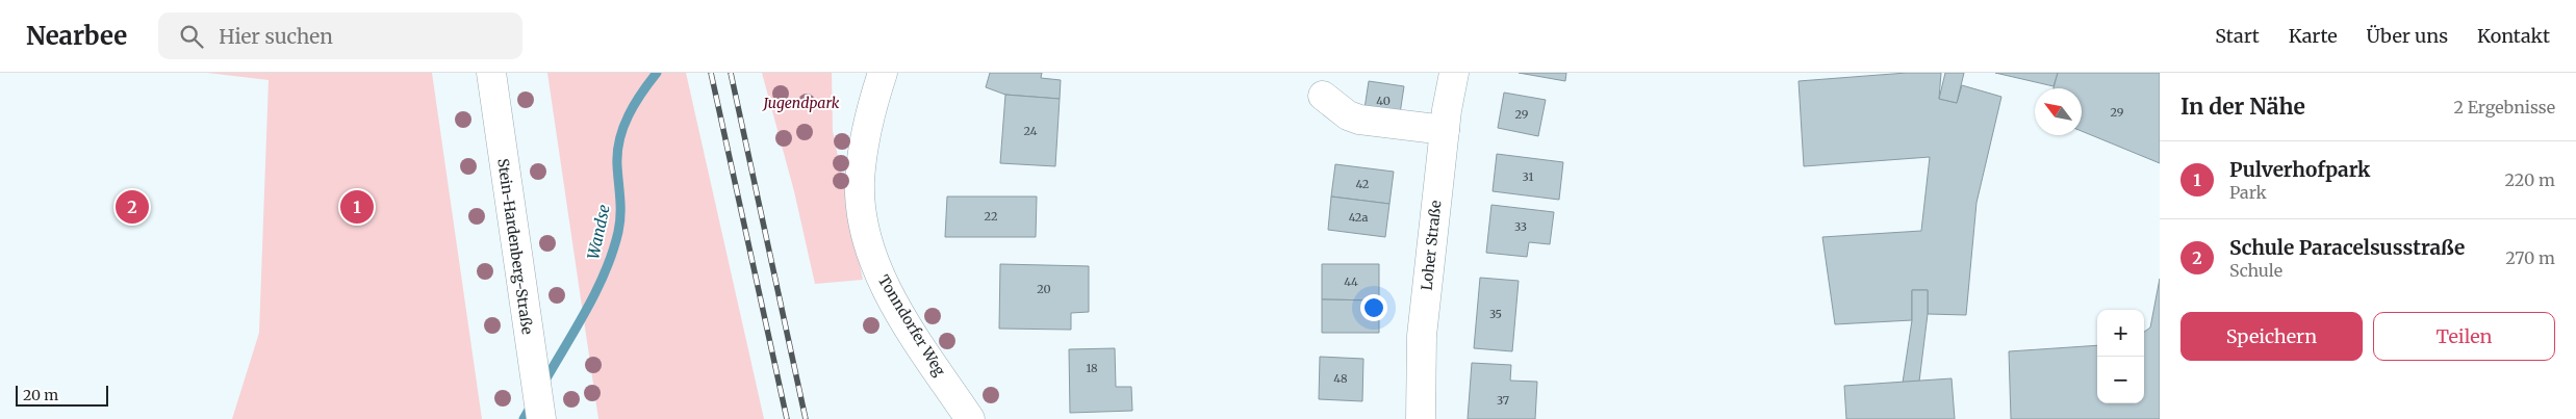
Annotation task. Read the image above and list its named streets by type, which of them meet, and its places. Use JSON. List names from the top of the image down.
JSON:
{
  "streets": {
    "street": ["Loher Straße", "Stein-Hardenberg-Straße", "Tonndorfer Weg"]
  },
  "water": ["Wandse"],
  "parks": ["Jugendpark"],
  "house_numbers": [
    "40",
    "29",
    "29",
    "24",
    "31",
    "42",
    "22",
    "42a",
    "33",
    "44",
    "20",
    "35",
    "18",
    "48",
    "37"
  ],
  "scale_bar": "20 m",
  "north": "top left",
  "page": {
    "header": "Nearbee",
    "search": "Hier suchen",
    "nav": [
      "Start",
      "Karte",
      "Über uns",
      "Kontakt"
    ],
    "heading": ["In der Nähe", "2 Ergebnisse"],
    "list": [
      {
        "mark": "1",
        "name": "Pulverhofpark",
        "note": "Park",
        "value": "220 m"
      },
      {
        "mark": "2",
        "name": "Schule Paracelsusstraße",
        "note": "Schule",
        "value": "270 m"
      }
    ],
    "pins": ["1", "2"],
    "buttons": ["Speichern", "Teilen"],
    "map_buttons": ["+", "−"],
    "scale": "20 m"
  }
}
